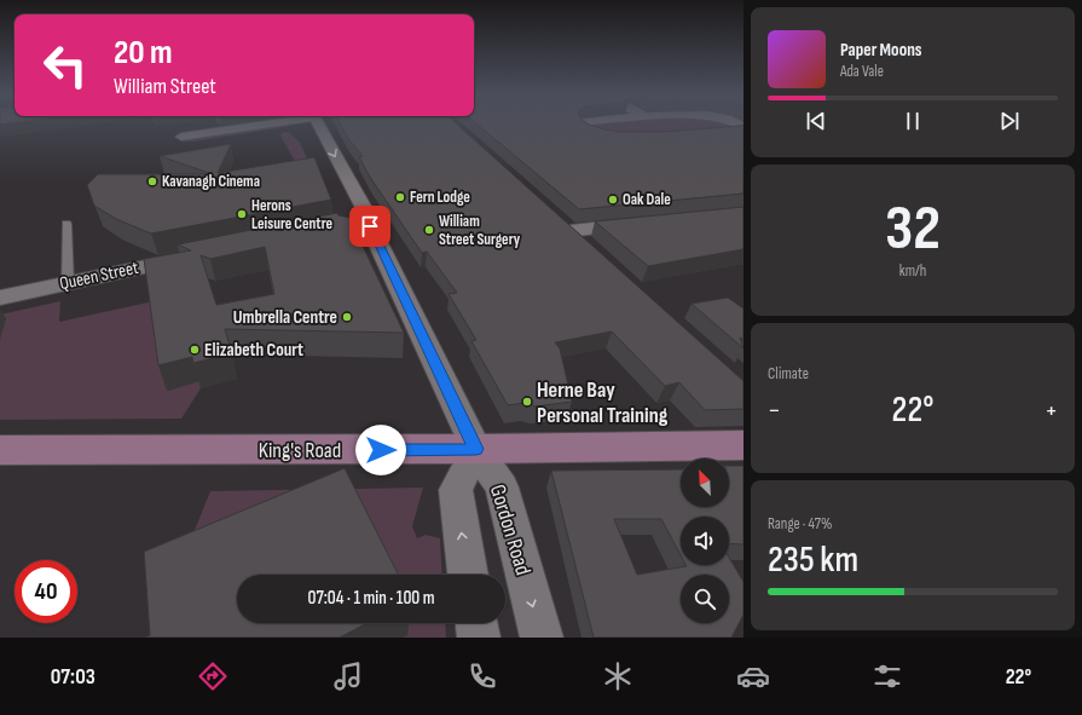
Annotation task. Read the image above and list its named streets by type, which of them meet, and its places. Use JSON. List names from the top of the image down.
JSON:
{
  "streets": {
    "street": ["Queen Street", "King's Road", "Gordon Road"]
  },
  "crossings": [
    ["King's Road", "Gordon Road"]
  ],
  "places": [
    "Kavanagh Cinema",
    "Fern Lodge",
    "Oak Dale",
    "Herons Leisure Centre",
    "William Street Surgery",
    "Umbrella Centre",
    "Elizabeth Court",
    "Herne Bay Personal Training"
  ],
  "north": "top left",
  "page": {
    "turn": ["20 m", "William Street"],
    "song": ["Paper Moons", "Ada Vale"],
    "tile": [
      ["32", "km/h"],
      "Climate",
      ["Range · 47%", "235 km"]
    ],
    "heat": ["−", "22°", "+"],
    "limit": "40",
    "trip": "07:04 · 1 min · 100 m",
    "tabs": ["07:03", "22°"]
  }
}
